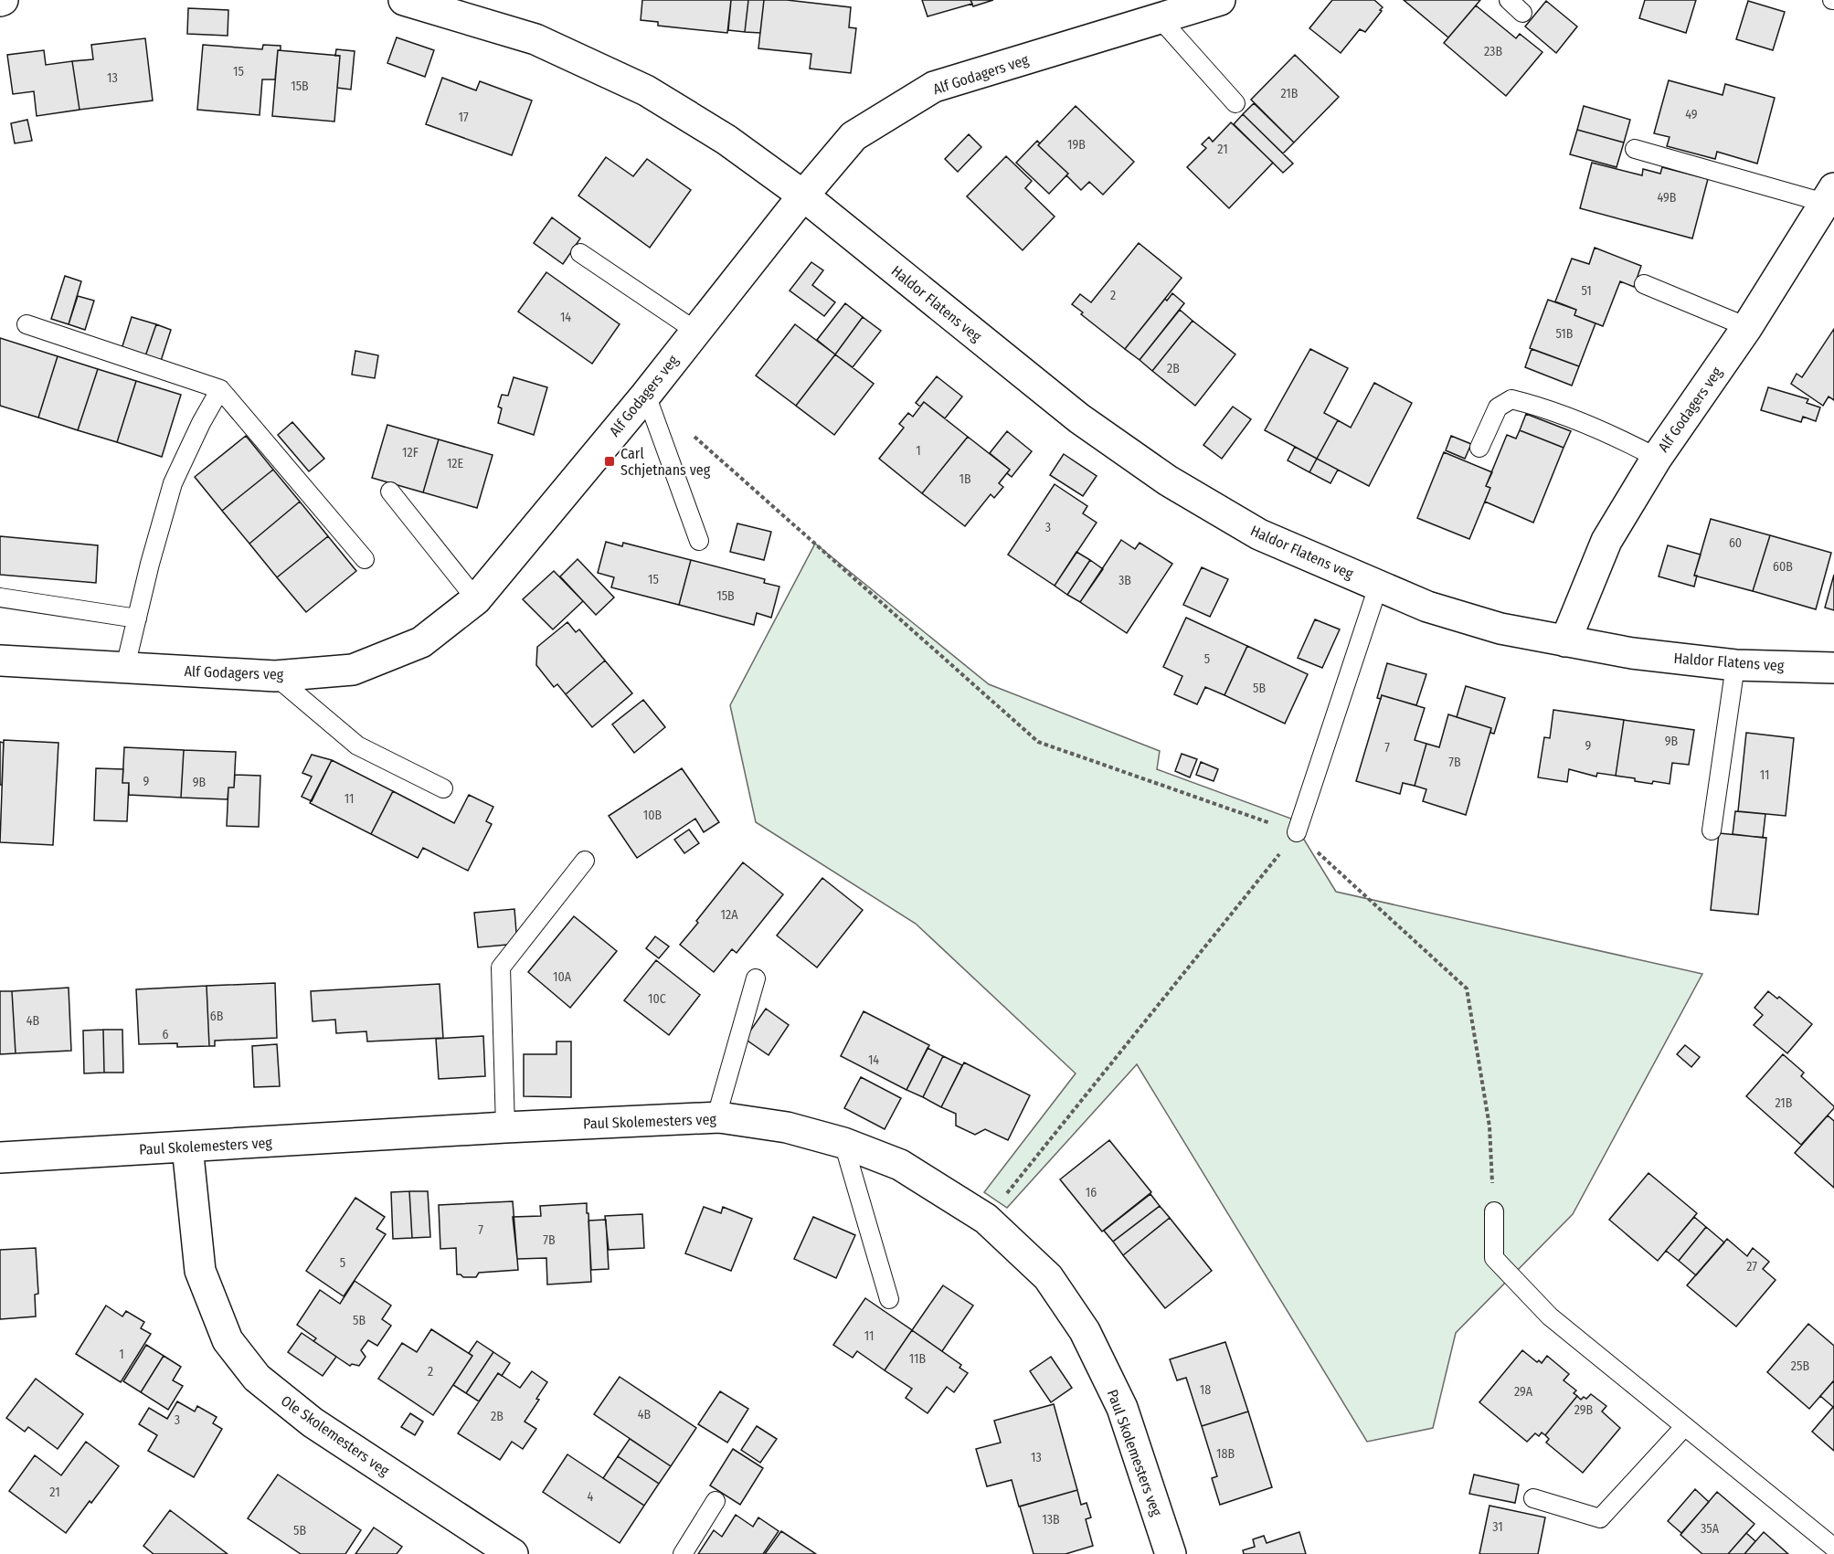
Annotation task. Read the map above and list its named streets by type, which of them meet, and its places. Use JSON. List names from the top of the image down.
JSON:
{
  "streets": {
    "street": [
      "Alf Godagers veg",
      "Haldor Flatens veg",
      "Paul Skolemesters veg",
      "Ole Skolemesters veg"
    ]
  },
  "crossings": [
    ["Alf Godagers veg", "Haldor Flatens veg"],
    ["Paul Skolemesters veg", "Ole Skolemesters veg"]
  ],
  "places": {
    "transit": ["Carl Schjetnans veg"]
  },
  "house_numbers": [
    "23B",
    "15",
    "13",
    "15B",
    "21B",
    "49",
    "17",
    "19B",
    "21",
    "49B",
    "51",
    "2",
    "14",
    "51B",
    "2B",
    "1",
    "12F",
    "12E",
    "1B",
    "3",
    "60",
    "60B",
    "15",
    "3B",
    "15B",
    "5",
    "5B",
    "9B",
    "9",
    "7",
    "7B",
    "11",
    "9",
    "9B",
    "11",
    "10B",
    "12A",
    "10A",
    "10C",
    "6B",
    "4B",
    "6",
    "14",
    "21B",
    "16",
    "7",
    "7B",
    "5",
    "27",
    "5B",
    "11",
    "1",
    "11B",
    "25B",
    "2",
    "18",
    "29A",
    "29B",
    "4B",
    "2B",
    "3",
    "18B",
    "13",
    "21",
    "4",
    "13B",
    "31",
    "35A",
    "5B"
  ]
}
